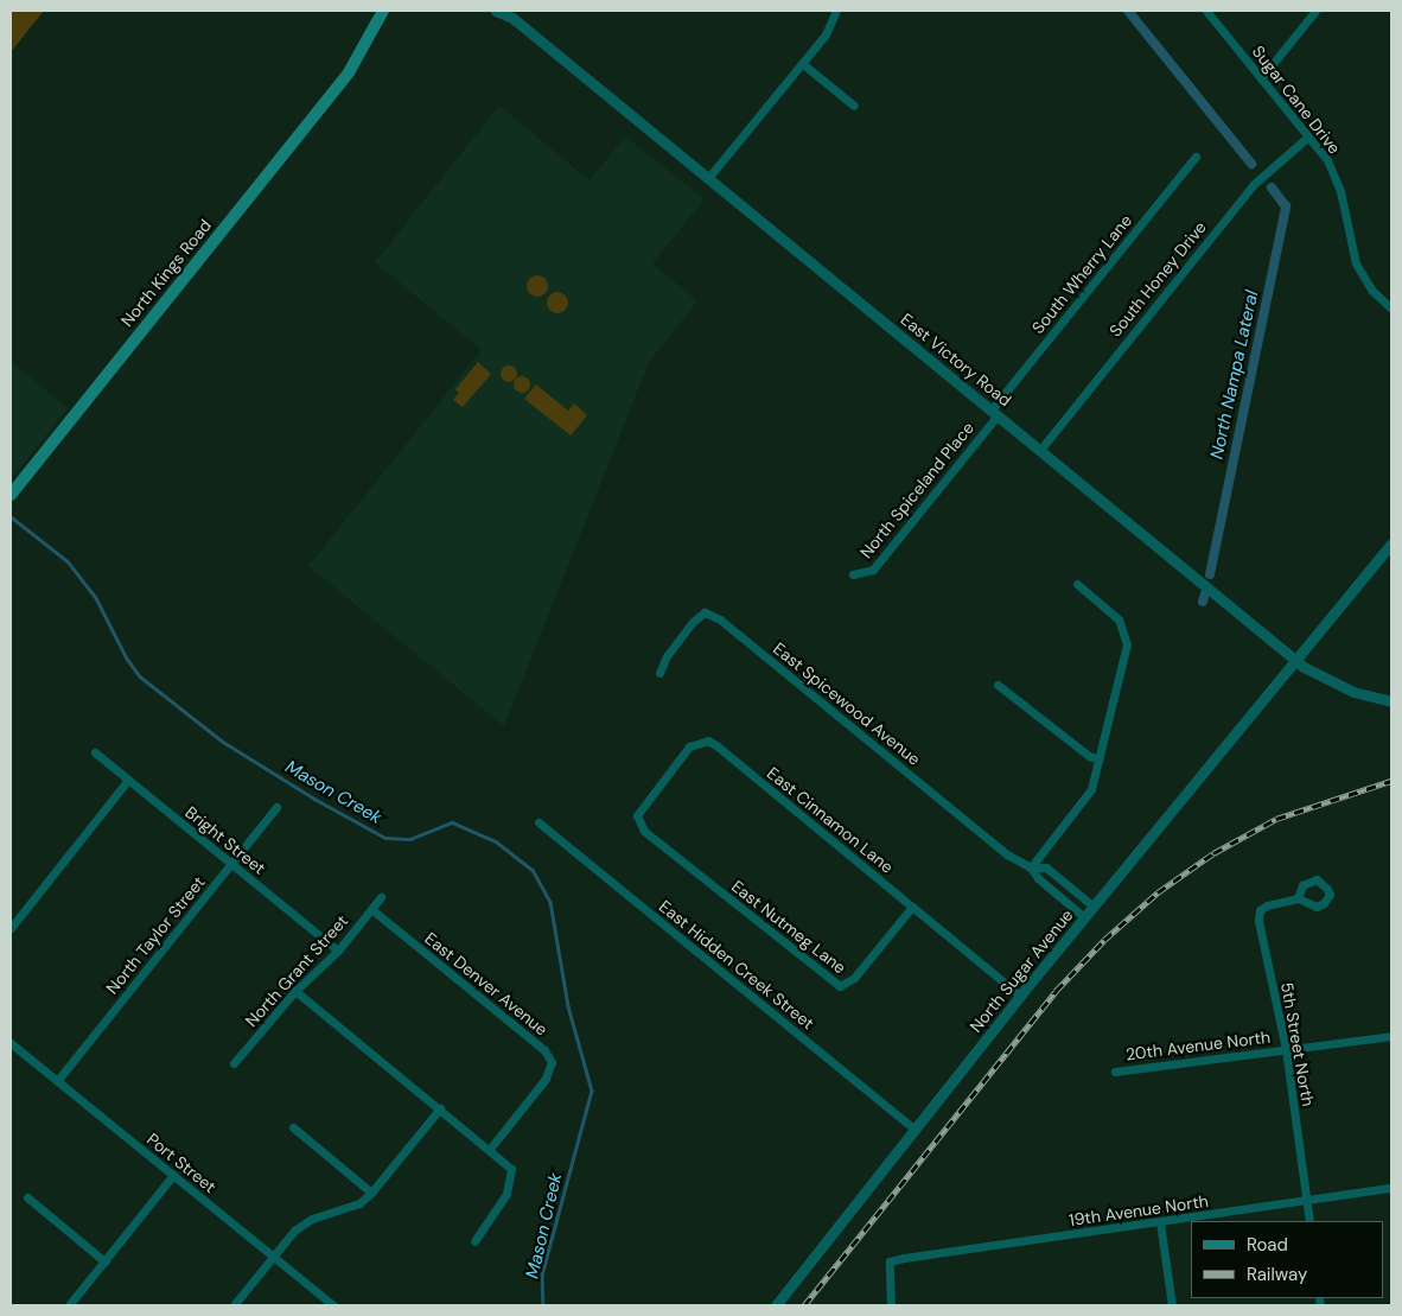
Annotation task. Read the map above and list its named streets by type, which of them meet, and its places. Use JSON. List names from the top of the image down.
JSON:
{
  "streets": {
    "main road": ["North Kings Road"],
    "street": [
      "Sugar Cane Drive",
      "South Wherry Lane",
      "South Honey Drive",
      "East Victory Road",
      "North Spiceland Place",
      "East Spicewood Avenue",
      "East Cinnamon Lane",
      "Bright Street",
      "East Nutmeg Lane",
      "North Taylor Street",
      "East Hidden Creek Street",
      "North Grant Street",
      "North Sugar Avenue",
      "East Denver Avenue",
      "5th Street North",
      "20th Avenue North",
      "Port Street",
      "19th Avenue North"
    ]
  },
  "crossings": [
    ["Sugar Cane Drive", "South Honey Drive"],
    ["South Wherry Lane", "East Victory Road"],
    ["South Wherry Lane", "North Spiceland Place"],
    ["South Honey Drive", "East Victory Road"],
    ["East Victory Road", "North Spiceland Place"],
    ["East Victory Road", "North Sugar Avenue"],
    ["East Spicewood Avenue", "North Sugar Avenue"],
    ["East Cinnamon Lane", "East Nutmeg Lane"],
    ["East Cinnamon Lane", "North Sugar Avenue"],
    ["Bright Street", "North Taylor Street"],
    ["Bright Street", "North Grant Street"],
    ["North Taylor Street", "Port Street"],
    ["East Hidden Creek Street", "North Sugar Avenue"],
    ["North Grant Street", "East Denver Avenue"],
    ["5th Street North", "20th Avenue North"],
    ["5th Street North", "19th Avenue North"]
  ],
  "water": ["North Nampa Lateral", "Mason Creek"],
  "legend": ["Road", "Railway"]
}
